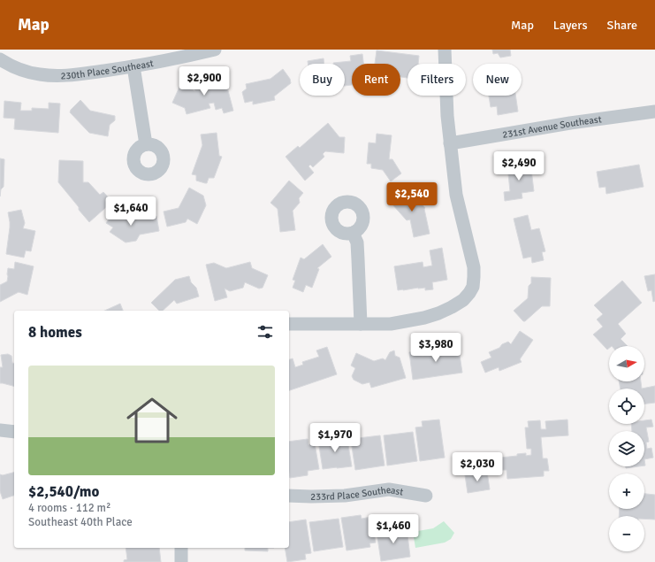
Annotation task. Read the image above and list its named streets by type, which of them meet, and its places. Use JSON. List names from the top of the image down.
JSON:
{
  "streets": {
    "street": ["230th Place Southeast", "231st Avenue Southeast", "233rd Place Southeast"]
  },
  "north": "right",
  "page": {
    "header": "Map",
    "nav": ["Map", "Layers", "Share"],
    "chip": [
      "Buy",
      "Rent",
      "Filters",
      "New"
    ],
    "price": [
      "$2,900",
      "$2,490",
      "$2,540",
      "$1,640",
      "$3,980",
      "$1,970",
      "$2,030",
      "$1,460"
    ],
    "heading": "8 homes",
    "map_buttons": ["+", "−"],
    "list": [
      {
        "name": "$2,540/mo",
        "note": "4 rooms · 112 m² · Southeast 40th Place"
      }
    ]
  }
}
